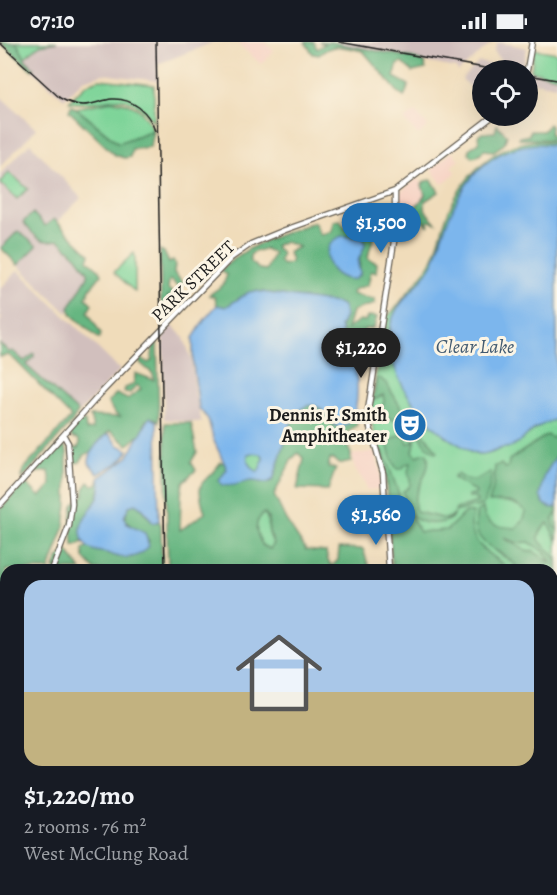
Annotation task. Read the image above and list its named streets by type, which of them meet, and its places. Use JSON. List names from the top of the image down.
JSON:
{
  "streets": {
    "street": ["PARK STREET"]
  },
  "water": ["Clear Lake"],
  "places": {
    "theatre": ["Dennis F. Smith Amphitheater"]
  },
  "page": {
    "status": "07:10",
    "price": ["$1,500", "$1,220", "$1,560"],
    "list": [
      {
        "name": "$1,220/mo",
        "note": "2 rooms · 76 m² · West McClung Road"
      }
    ]
  }
}
